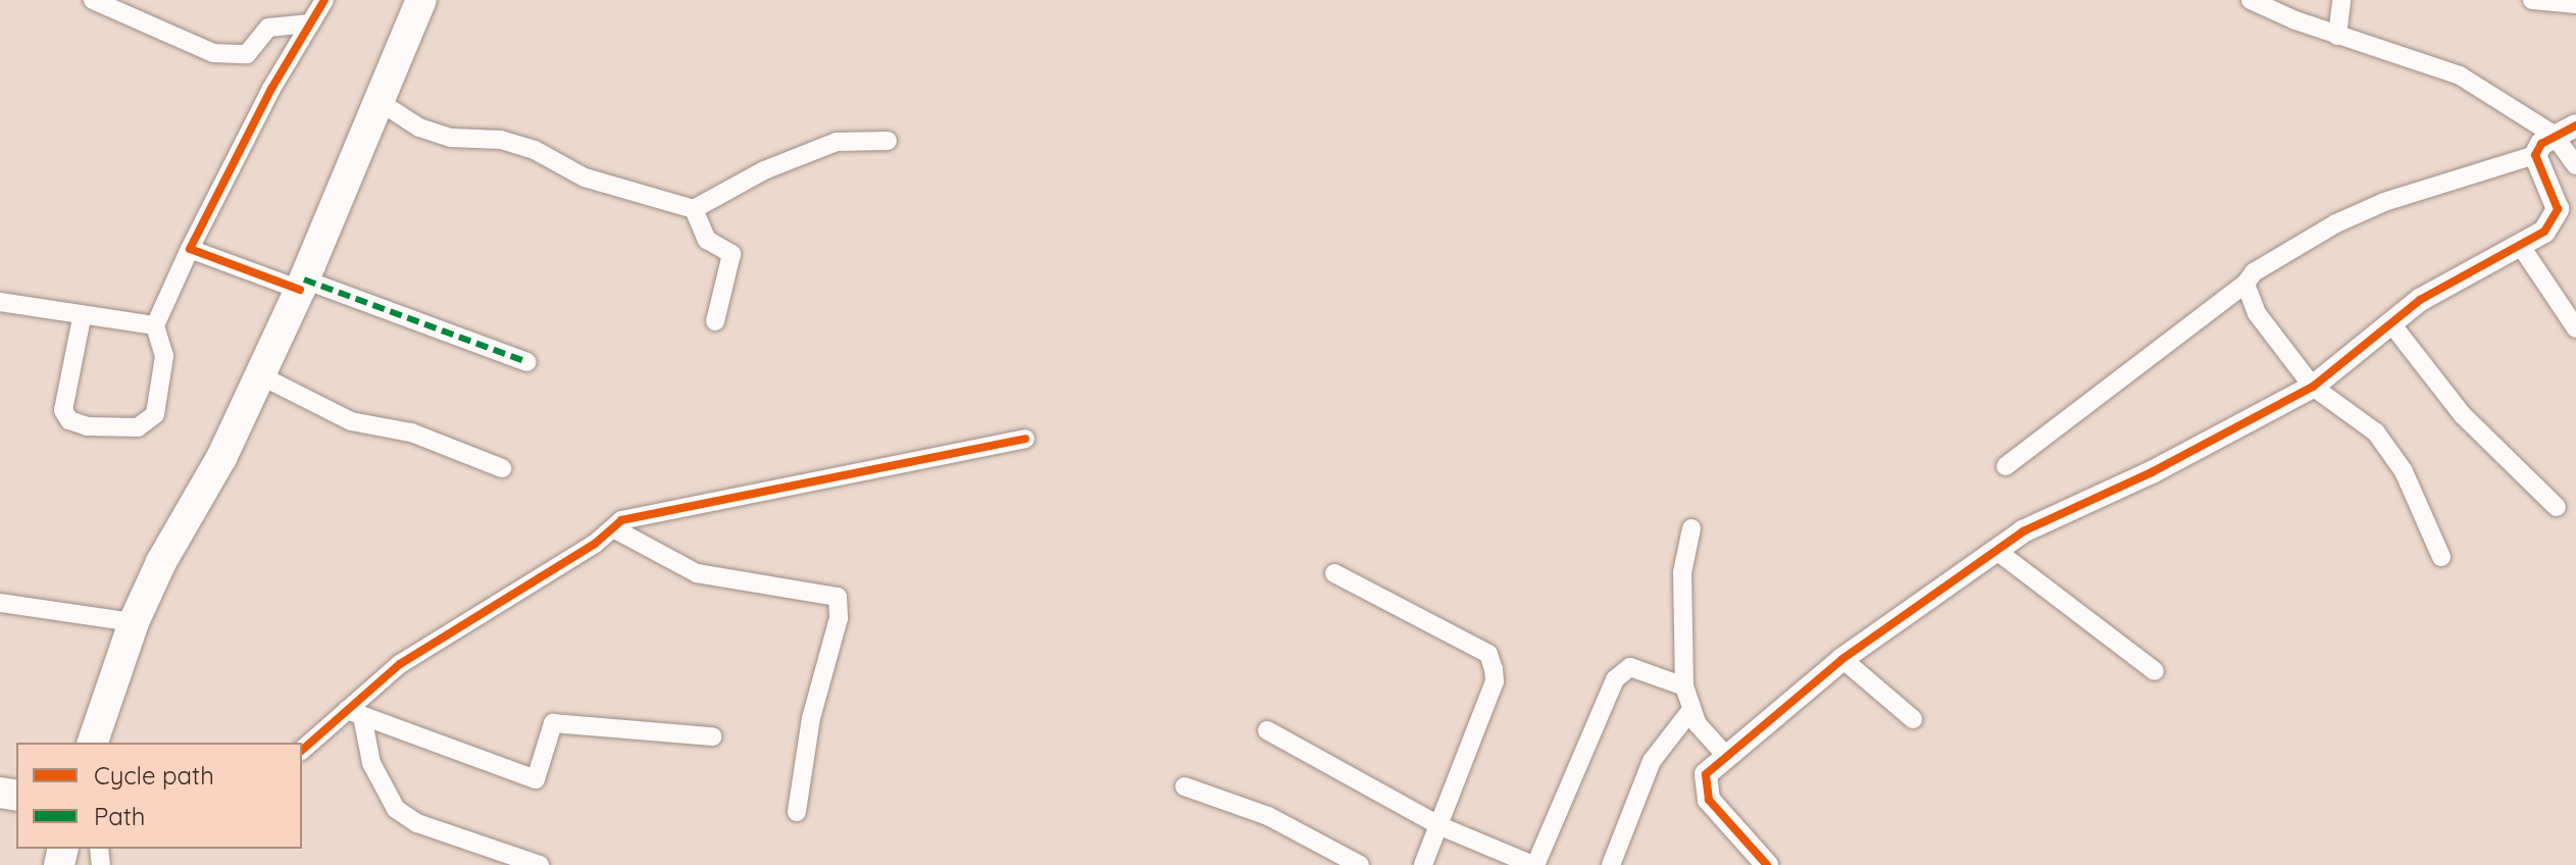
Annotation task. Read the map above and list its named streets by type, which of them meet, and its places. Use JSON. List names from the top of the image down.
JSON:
{
  "legend": ["Cycle path", "Path"]
}
